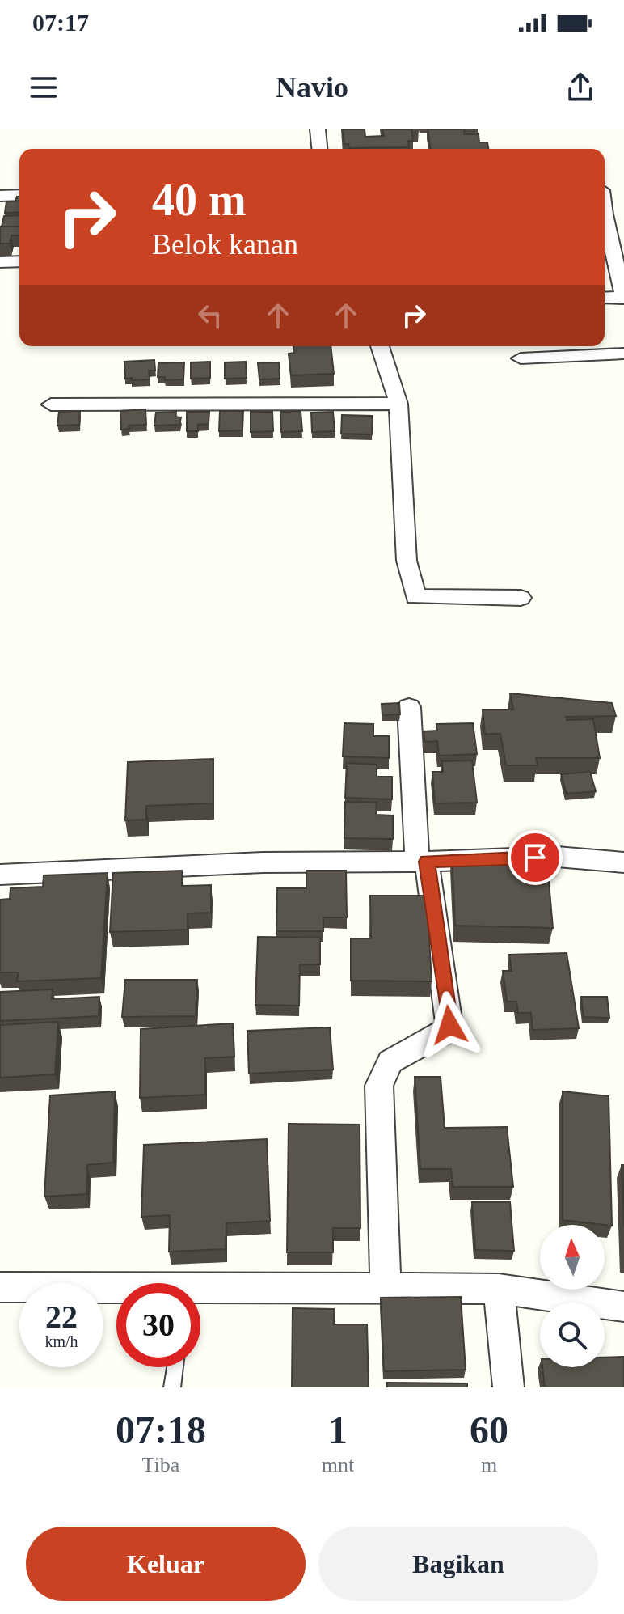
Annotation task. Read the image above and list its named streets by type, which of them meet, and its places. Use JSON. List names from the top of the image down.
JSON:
{
  "north": "top",
  "page": {
    "status": "07:17",
    "header": "Navio",
    "turn": ["40 m", "Belok kanan"],
    "speed": "22 km/h",
    "limit": "30",
    "eta": [
      "07:18",
      "Tiba",
      "1",
      "mnt",
      "60",
      "m"
    ],
    "buttons": ["Keluar", "Bagikan"]
  }
}
